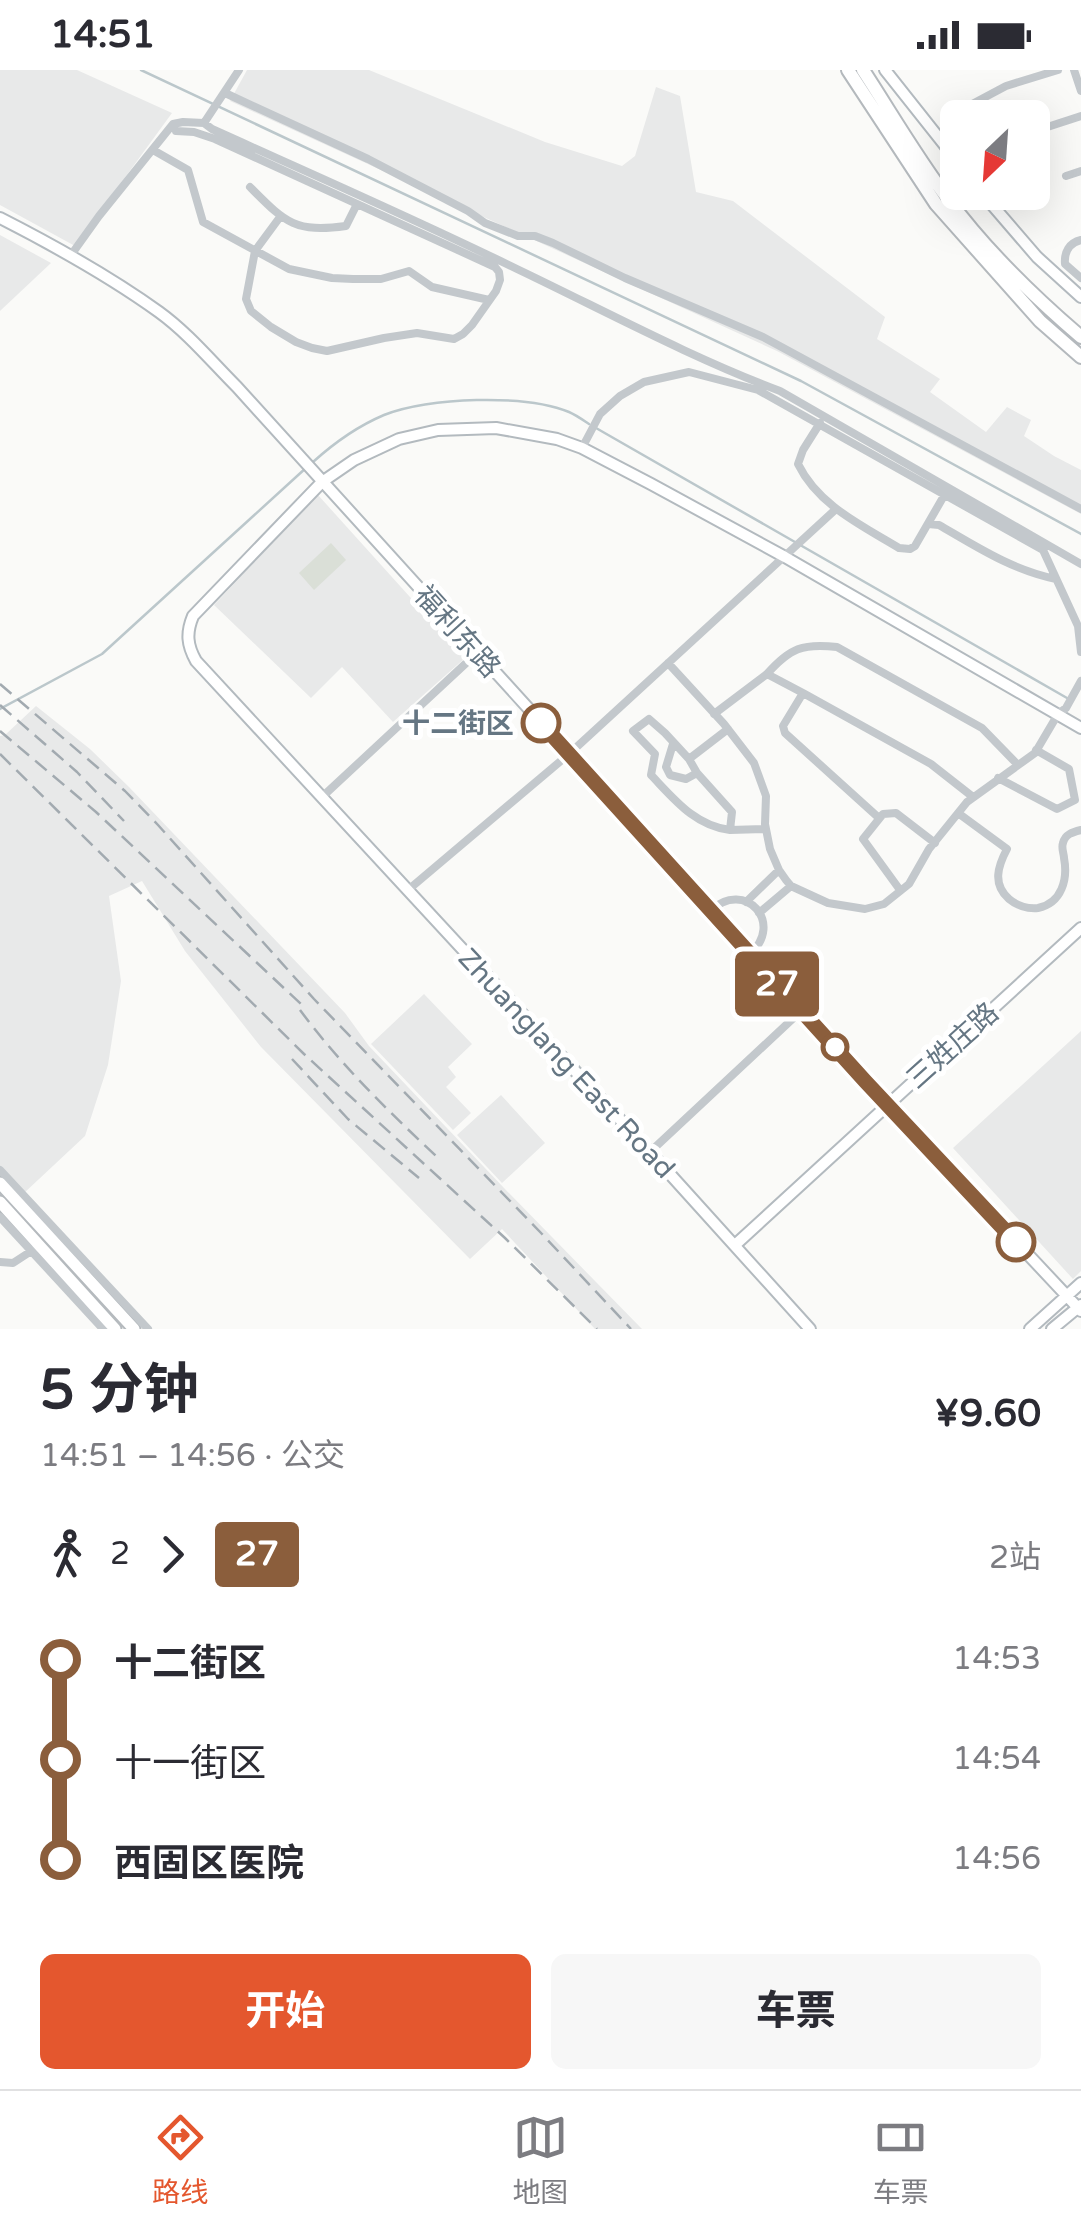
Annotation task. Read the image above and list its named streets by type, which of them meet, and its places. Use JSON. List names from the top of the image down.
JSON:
{
  "streets": {
    "street": ["福利东路", "三姓庄路", "Zhuanglang East Road"]
  },
  "crossings": [
    ["福利东路", "三姓庄路"],
    ["福利东路", "Zhuanglang East Road"],
    ["三姓庄路", "Zhuanglang East Road"]
  ],
  "places": ["十二街区"],
  "lines": ["bus line 27"],
  "north": "bottom left",
  "page": {
    "status": "14:51",
    "on_map": "27",
    "heading": ["5 分钟", "14:51 – 14:56 · 公交", "¥9.60"],
    "legs": ["2", "27", "2站"],
    "list": [
      {
        "name": "十二街区",
        "value": "14:53"
      },
      {
        "name": "十一街区",
        "value": "14:54"
      },
      {
        "name": "西固区医院",
        "value": "14:56"
      }
    ],
    "buttons": ["开始", "车票"],
    "tabs": ["路线", "地图", "车票"]
  }
}
